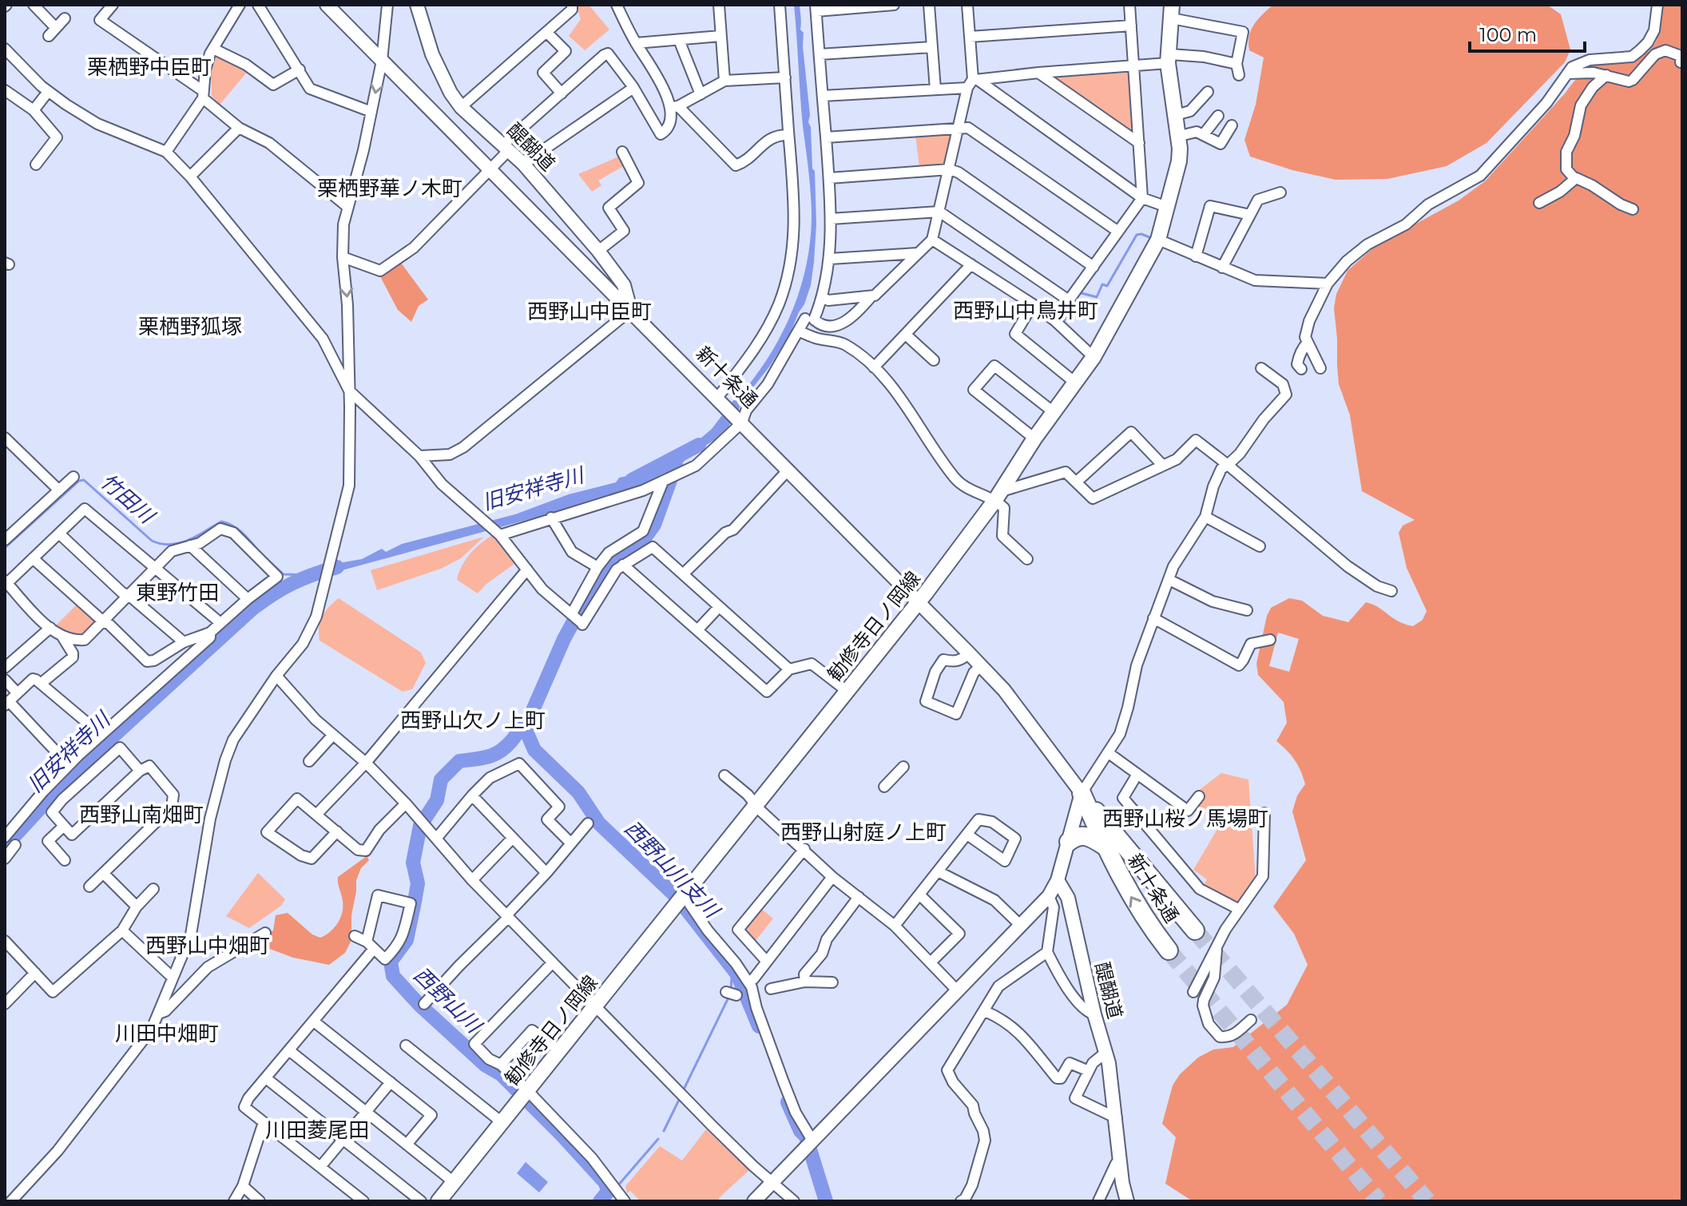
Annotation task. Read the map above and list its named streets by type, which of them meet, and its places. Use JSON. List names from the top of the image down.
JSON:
{
  "streets": {
    "highway": ["新十条通"],
    "main road": ["醍醐道", "勧修寺日ノ岡線"]
  },
  "crossings": [
    ["醍醐道", "新十条通"],
    ["新十条通", "勧修寺日ノ岡線"]
  ],
  "districts": [
    "栗栖野中臣町",
    "栗栖野華ノ木町",
    "西野山中鳥井町",
    "西野山中臣町",
    "栗栖野狐塚",
    "東野竹田",
    "西野山欠ノ上町",
    "西野山南畑町",
    "西野山桜ノ馬場町",
    "西野山射庭ノ上町",
    "西野山中畑町",
    "川田中畑町",
    "川田菱尾田"
  ],
  "water": [
    "旧安祥寺川",
    "竹田川",
    "西野山川支川",
    "西野山川"
  ],
  "scale_bar": "100 m"
}
